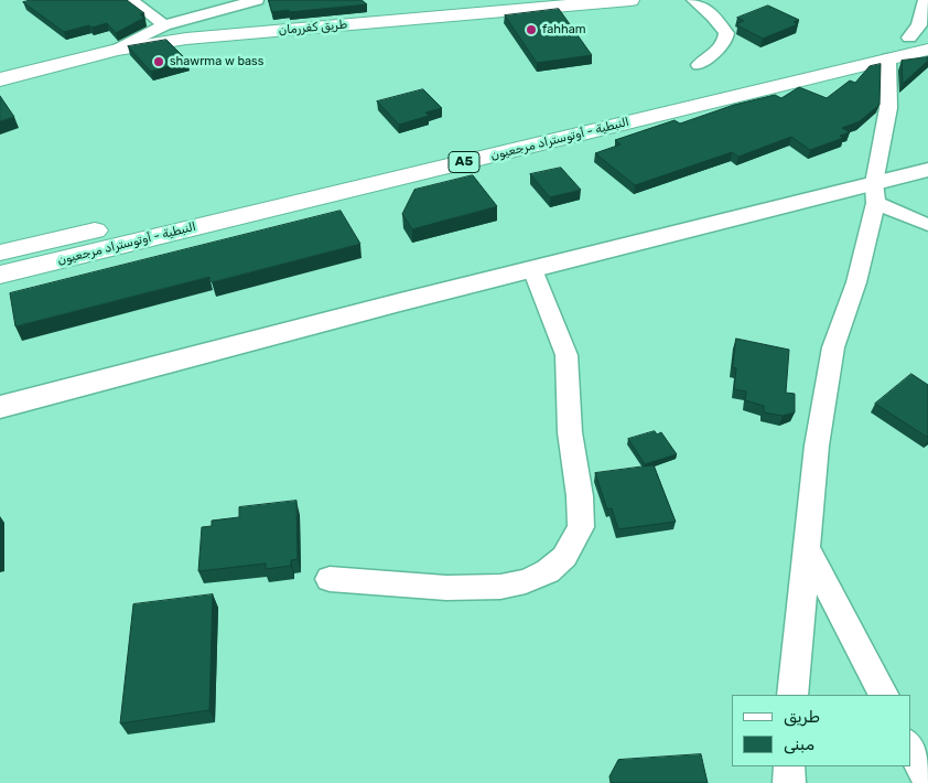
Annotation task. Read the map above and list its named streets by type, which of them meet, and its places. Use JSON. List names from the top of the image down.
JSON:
{
  "streets": {
    "main road": ["طريق كفررمان", "النبطية - أوتوستراد مرجعيون", "A5"]
  },
  "places": ["fahham", "shawrma w bass"],
  "legend": ["طريق", "مبنى"]
}
